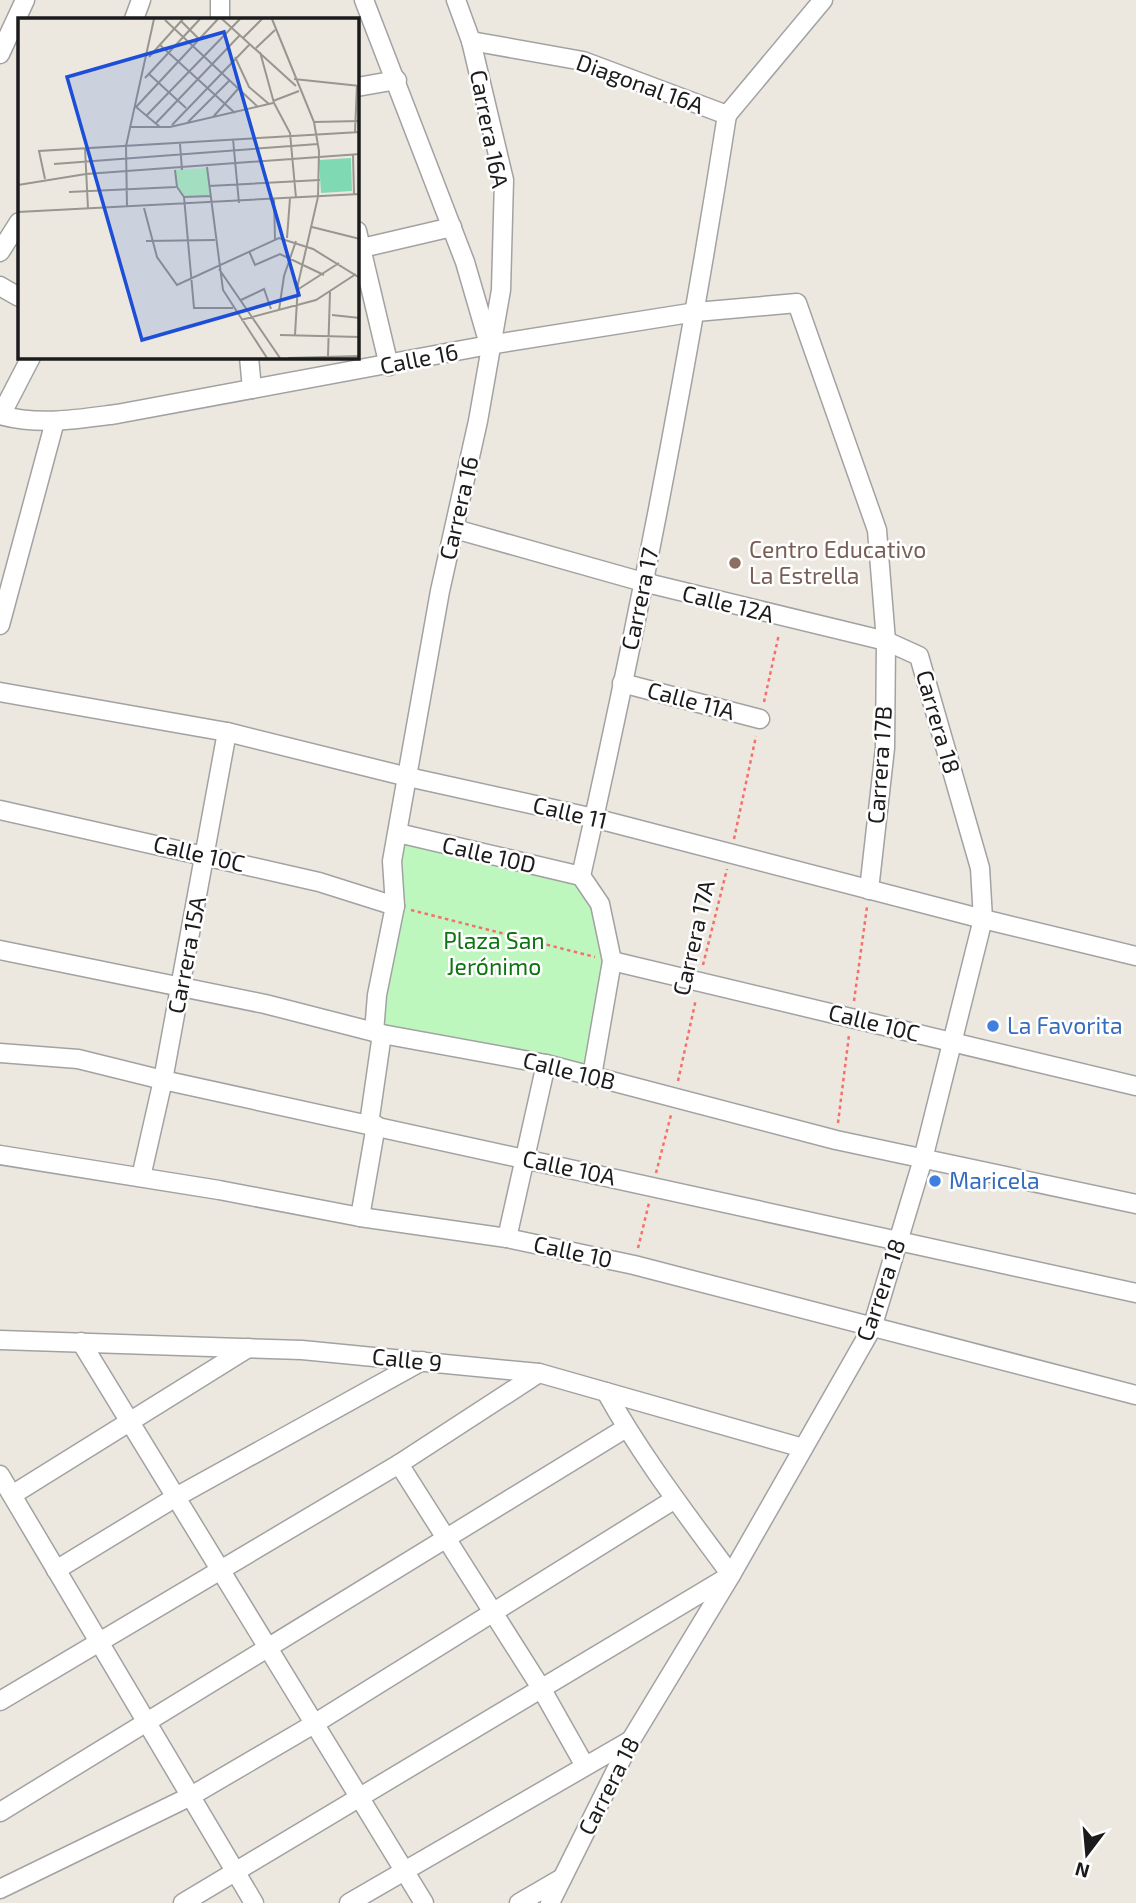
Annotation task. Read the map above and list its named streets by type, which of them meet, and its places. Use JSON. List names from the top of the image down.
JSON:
{
  "streets": {
    "street": [
      "Diagonal 16A",
      "Carrera 16A",
      "Calle 16",
      "Carrera 16",
      "Carrera 17",
      "Calle 12A",
      "Calle 11A",
      "Carrera 18",
      "Carrera 17B",
      "Calle 11",
      "Calle 10C",
      "Calle 10D",
      "Carrera 15A",
      "Calle 10B",
      "Calle 10A",
      "Calle 10",
      "Calle 9"
    ],
    "path": ["Carrera 17A"]
  },
  "crossings": [
    ["Diagonal 16A", "Carrera 16A"],
    ["Diagonal 16A", "Carrera 17"],
    ["Carrera 16A", "Calle 16"],
    ["Carrera 16A", "Carrera 16"],
    ["Calle 16", "Carrera 16"],
    ["Calle 16", "Carrera 17"],
    ["Calle 16", "Calle 12A"],
    ["Calle 16", "Carrera 17B"],
    ["Carrera 16", "Calle 12A"],
    ["Carrera 16", "Calle 11"],
    ["Carrera 16", "Calle 10C"],
    ["Carrera 16", "Calle 10D"],
    ["Carrera 16", "Calle 10B"],
    ["Carrera 16", "Calle 10A"],
    ["Carrera 16", "Calle 10"],
    ["Carrera 17", "Calle 12A"],
    ["Carrera 17", "Calle 11A"],
    ["Carrera 17", "Calle 11"],
    ["Carrera 17", "Calle 10D"],
    ["Calle 12A", "Carrera 18"],
    ["Calle 12A", "Carrera 17B"],
    ["Calle 12A", "Carrera 17A"],
    ["Calle 11A", "Carrera 17A"],
    ["Carrera 18", "Calle 11"],
    ["Carrera 18", "Calle 10C"],
    ["Carrera 18", "Calle 10B"],
    ["Carrera 18", "Calle 10A"],
    ["Carrera 18", "Calle 10"],
    ["Carrera 18", "Calle 9"],
    ["Carrera 17B", "Calle 11"],
    ["Calle 11", "Carrera 17A"],
    ["Calle 11", "Carrera 15A"],
    ["Calle 10C", "Carrera 17A"],
    ["Calle 10C", "Carrera 15A"],
    ["Carrera 17A", "Calle 10B"],
    ["Carrera 17A", "Calle 10A"],
    ["Carrera 17A", "Calle 10"],
    ["Carrera 15A", "Calle 10B"],
    ["Carrera 15A", "Calle 10A"],
    ["Carrera 15A", "Calle 10"]
  ],
  "parks": ["Plaza San Jerónimo"],
  "places": ["Centro Educativo La Estrella", "La Favorita", "Maricela"],
  "north": "bottom"
}
